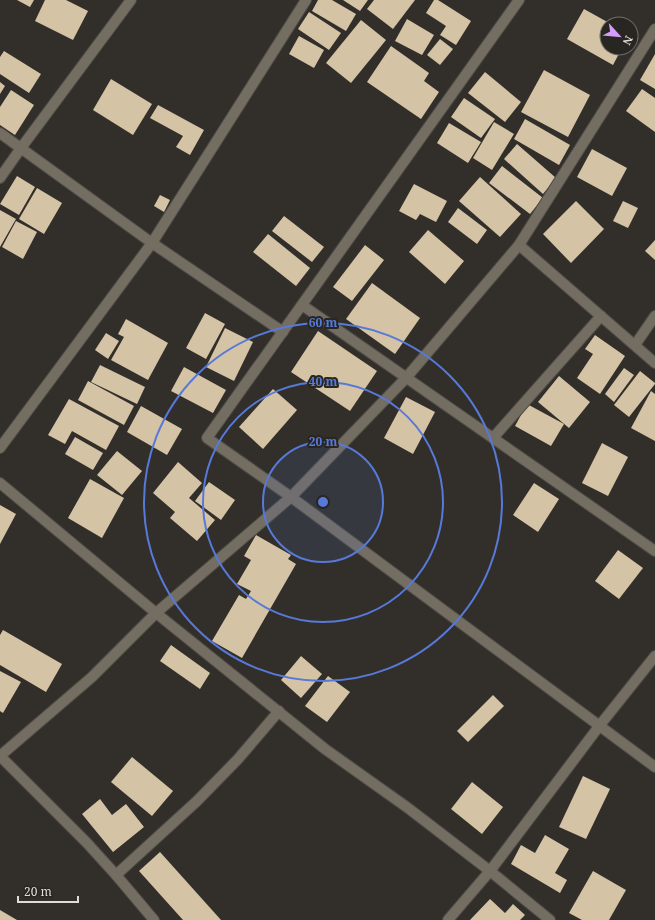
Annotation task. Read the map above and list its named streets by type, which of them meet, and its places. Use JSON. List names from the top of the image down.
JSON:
{
  "scale_bar": "20 m",
  "north": "bottom right",
  "rings": ["60 m", "40 m", "20 m"]
}
